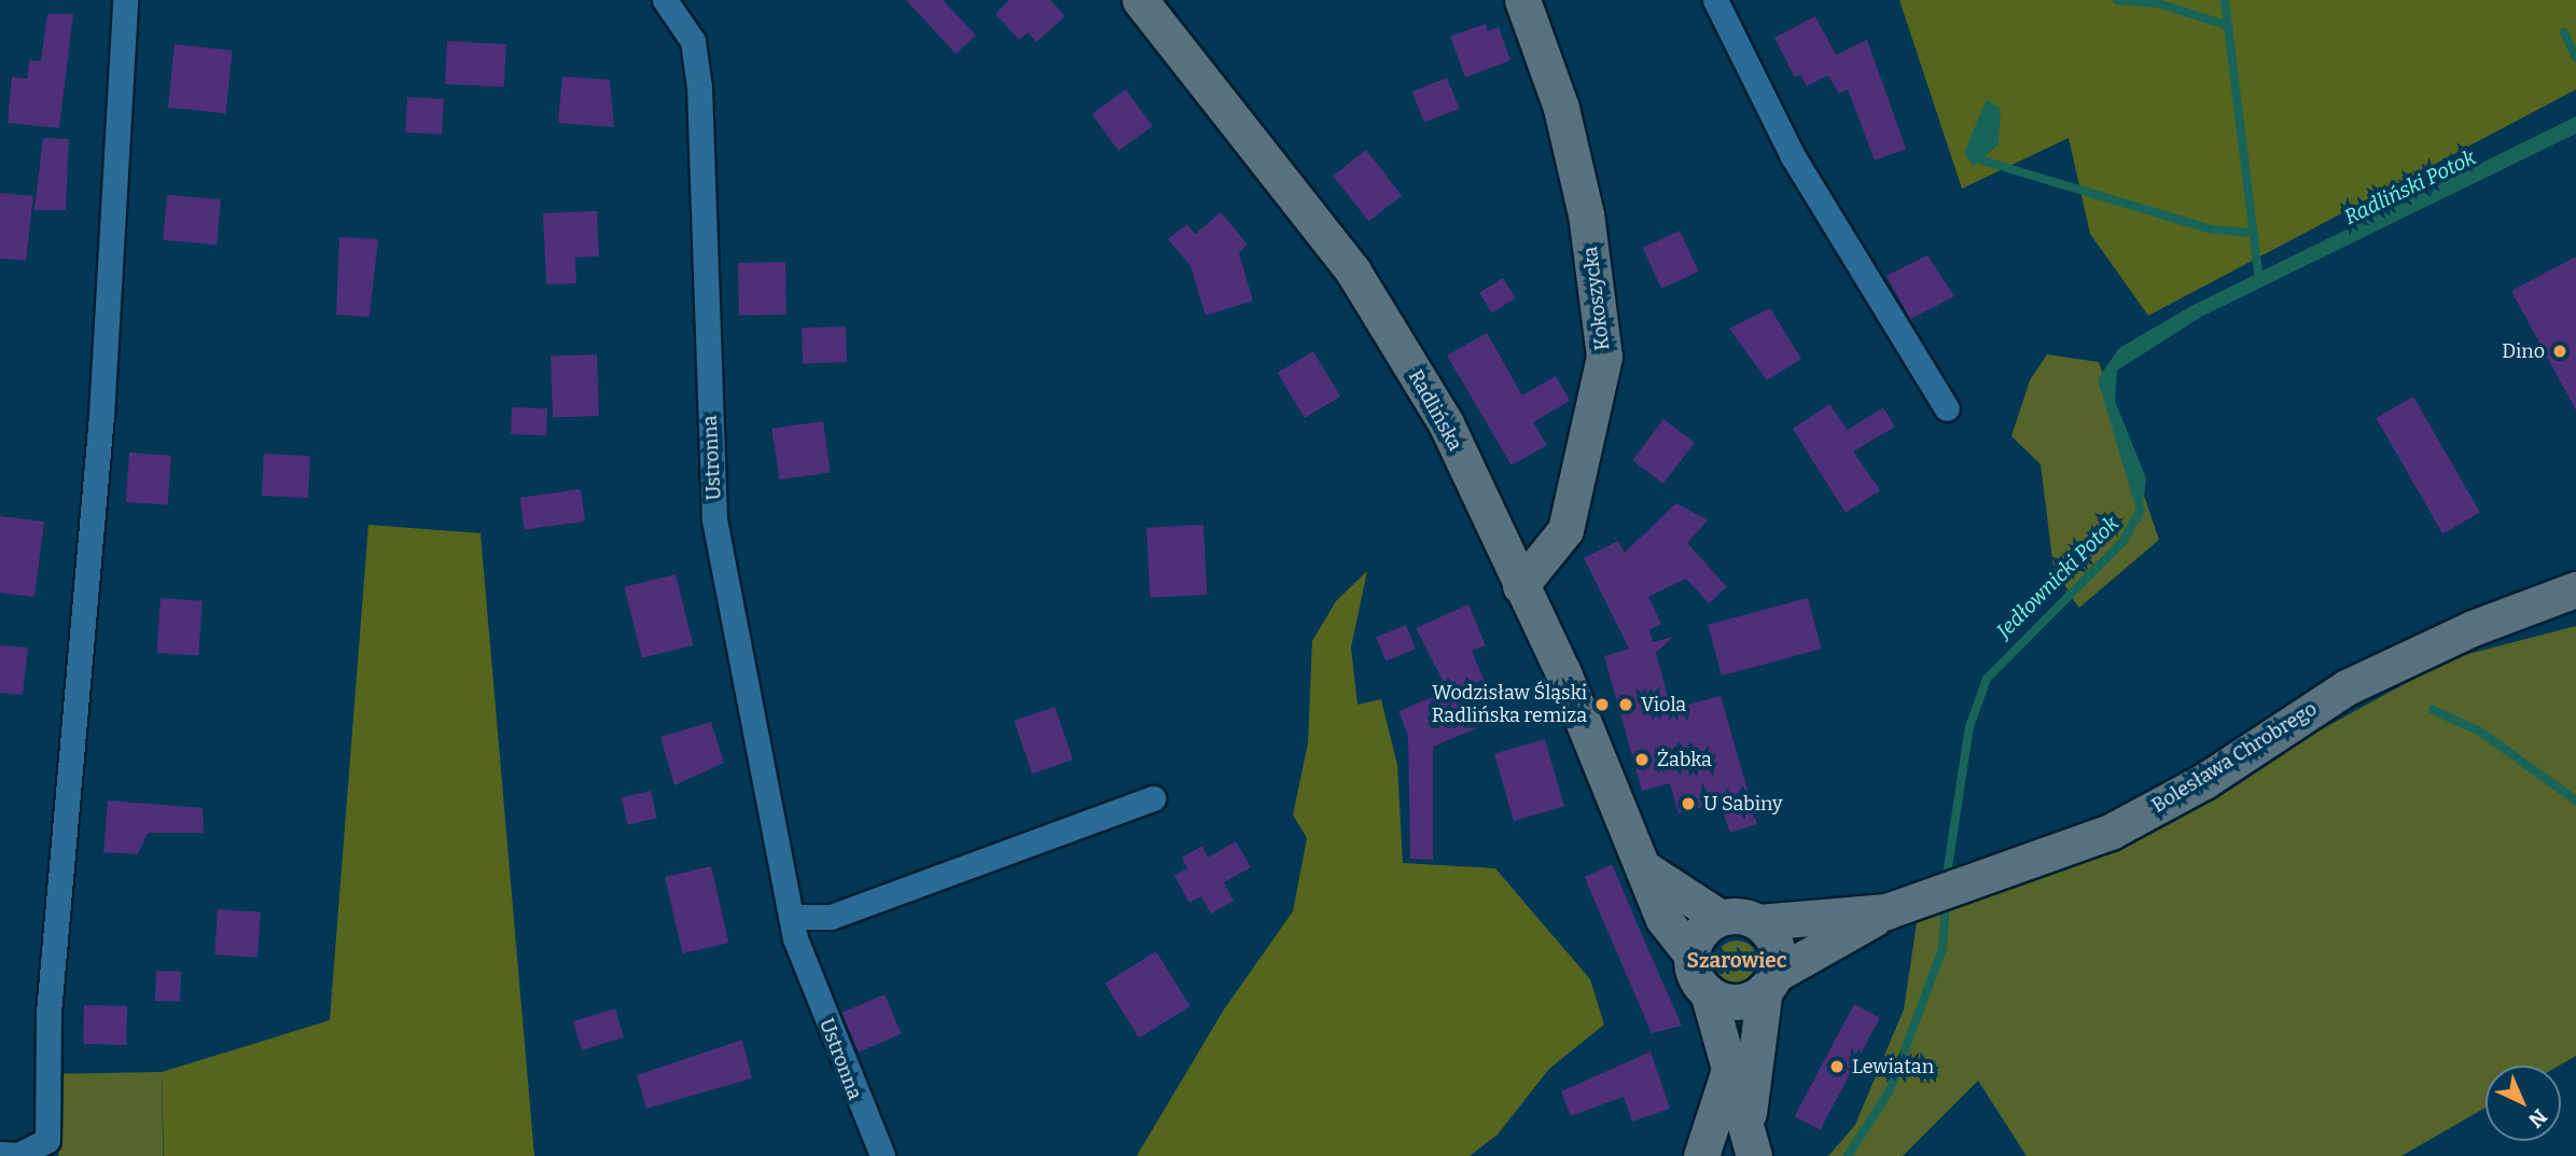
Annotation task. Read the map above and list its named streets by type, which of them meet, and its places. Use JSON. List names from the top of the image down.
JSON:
{
  "streets": {
    "street": [
      "Kokoszycka",
      "Radlińska",
      "Ustronna",
      "Bolesława Chrobrego"
    ]
  },
  "crossings": [
    ["Kokoszycka", "Radlińska"],
    ["Radlińska", "Bolesława Chrobrego"]
  ],
  "districts": ["Szarowiec"],
  "water": ["Radliński Potok", "Jedłownicki Potok"],
  "places": [
    "Dino",
    "Wodzisław Śląski Radlińska remiza",
    "Viola",
    "Żabka",
    "U Sabiny",
    "Lewiatan"
  ],
  "north": "bottom right"
}
